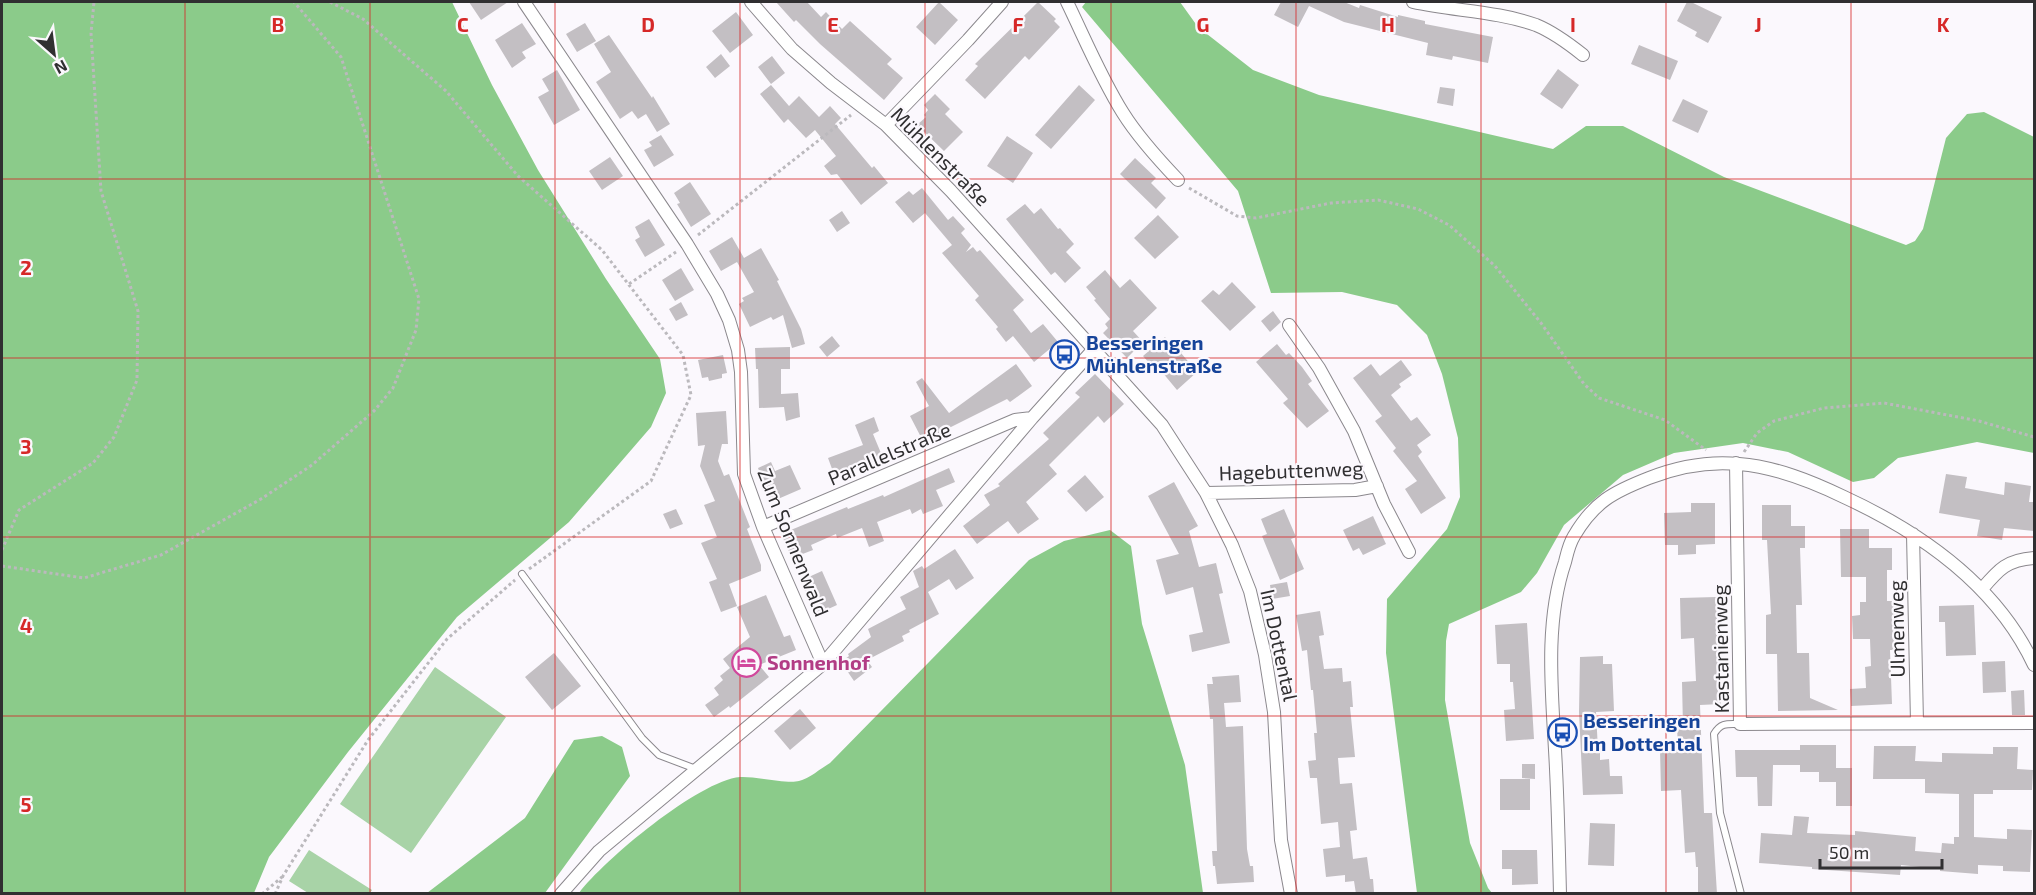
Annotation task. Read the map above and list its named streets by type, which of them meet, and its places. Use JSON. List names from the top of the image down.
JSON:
{
  "streets": {
    "street": [
      "Mühlenstraße",
      "Parallelstraße",
      "Hagebuttenweg",
      "Zum Sonnenwald",
      "Ulmenweg",
      "Im Dottental",
      "Kastanienweg"
    ]
  },
  "crossings": [
    ["Mühlenstraße", "Im Dottental"],
    ["Parallelstraße", "Zum Sonnenwald"],
    ["Hagebuttenweg", "Im Dottental"]
  ],
  "places": {
    "bus stop": ["Besseringen Mühlenstraße", "Besseringen Im Dottental"],
    "hotel": ["Sonnenhof"]
  },
  "scale_bar": "50 m",
  "north": "bottom right",
  "grid": {
    "columns": [
      "B",
      "C",
      "D",
      "E",
      "F",
      "G",
      "H",
      "I",
      "J",
      "K"
    ],
    "rows": [
      "2",
      "3",
      "4",
      "5"
    ]
  }
}
